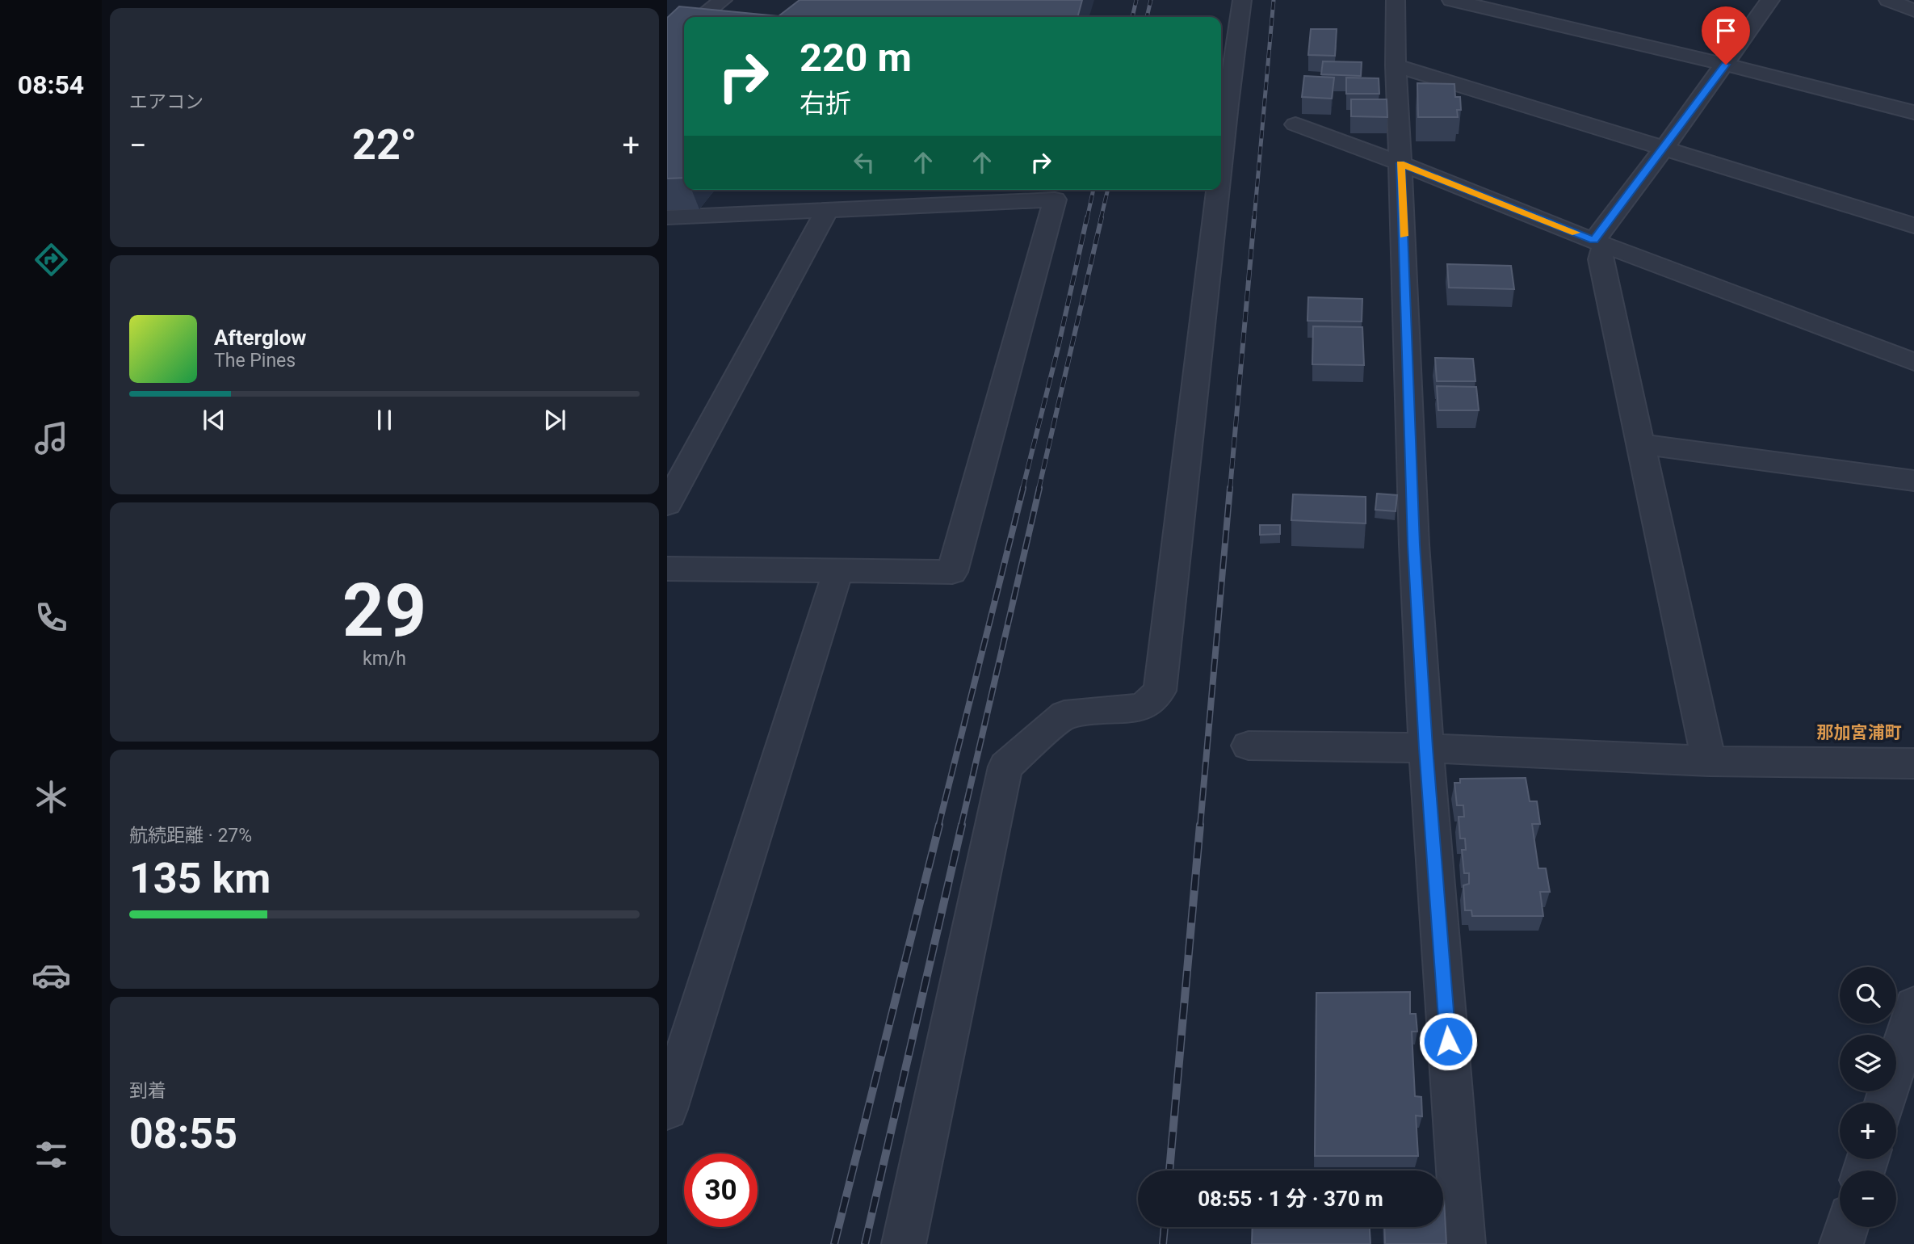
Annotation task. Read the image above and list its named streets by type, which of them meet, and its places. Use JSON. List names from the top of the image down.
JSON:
{
  "districts": ["那加宮浦町"],
  "page": {
    "tabs": "08:54",
    "tile": [
      "エアコン",
      ["29", "km/h"],
      ["航続距離 · 27%", "135 km"],
      ["到着", "08:55"]
    ],
    "turn": ["220 m", "右折"],
    "heat": ["−", "22°", "+"],
    "song": ["Afterglow", "The Pines"],
    "map_buttons": ["+", "−"],
    "limit": "30",
    "trip": "08:55 · 1 分 · 370 m"
  }
}
